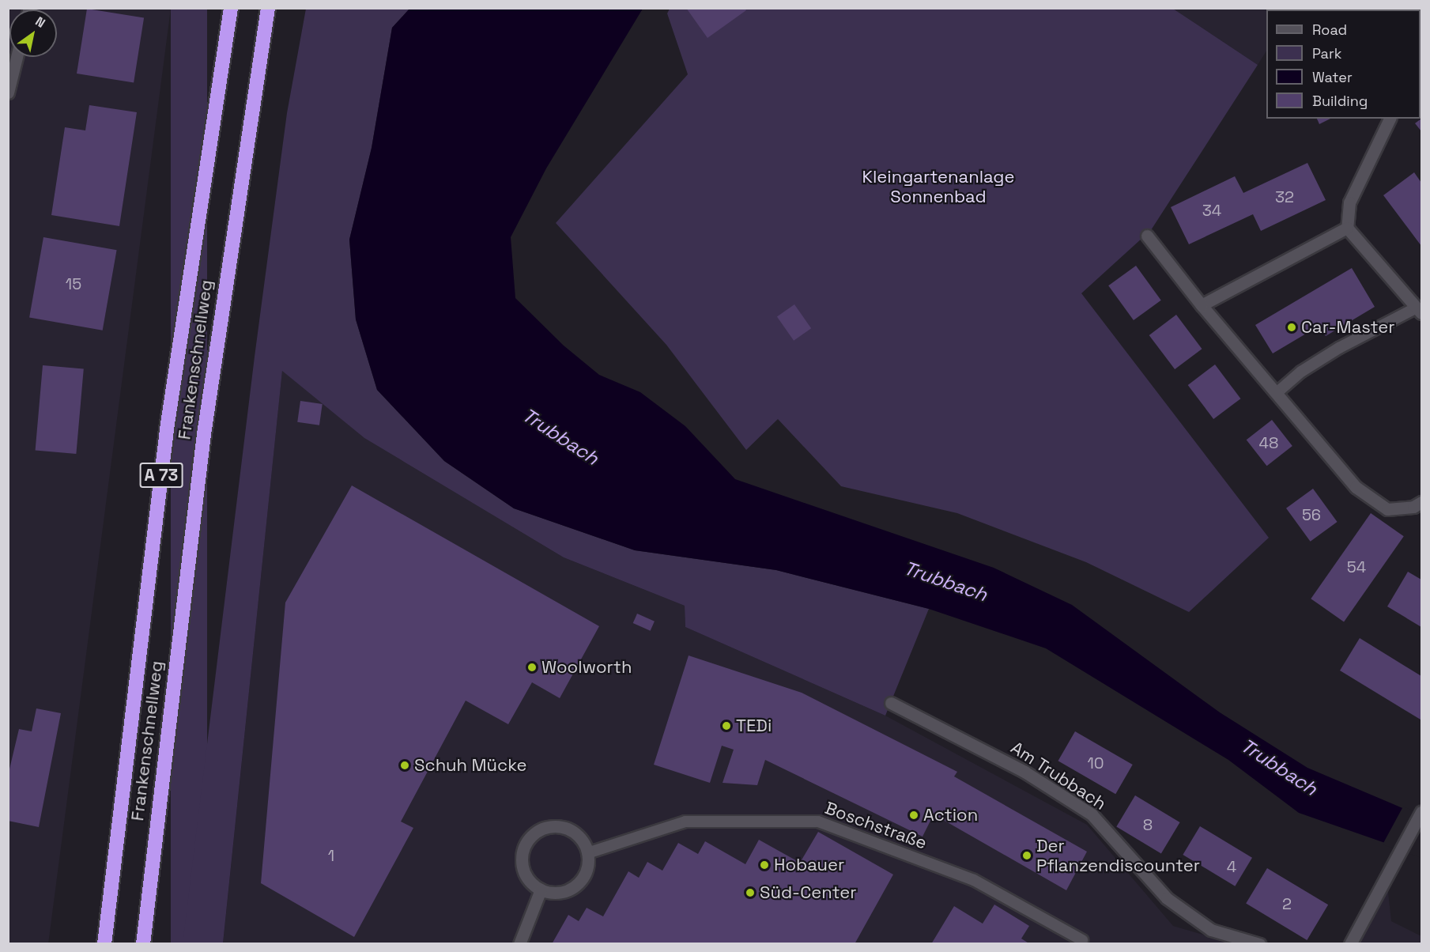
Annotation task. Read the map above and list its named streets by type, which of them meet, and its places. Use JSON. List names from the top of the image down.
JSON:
{
  "streets": {
    "highway": ["Frankenschnellweg", "A 73"],
    "street": ["Am Trubbach"],
    "lane": ["Boschstraße"]
  },
  "water": ["Trubbach"],
  "parks": ["Kleingartenanlage Sonnenbad"],
  "places": [
    "Car-Master",
    "Woolworth",
    "TEDi",
    "Schuh Mücke",
    "Action",
    "Der Pflanzendiscounter",
    "Hobauer",
    "Süd-Center"
  ],
  "house_numbers": [
    "32",
    "34",
    "15",
    "48",
    "56",
    "54",
    "10",
    "8",
    "1",
    "4",
    "2"
  ],
  "legend": [
    "Road",
    "Park",
    "Water",
    "Building"
  ],
  "north": "top right"
}
